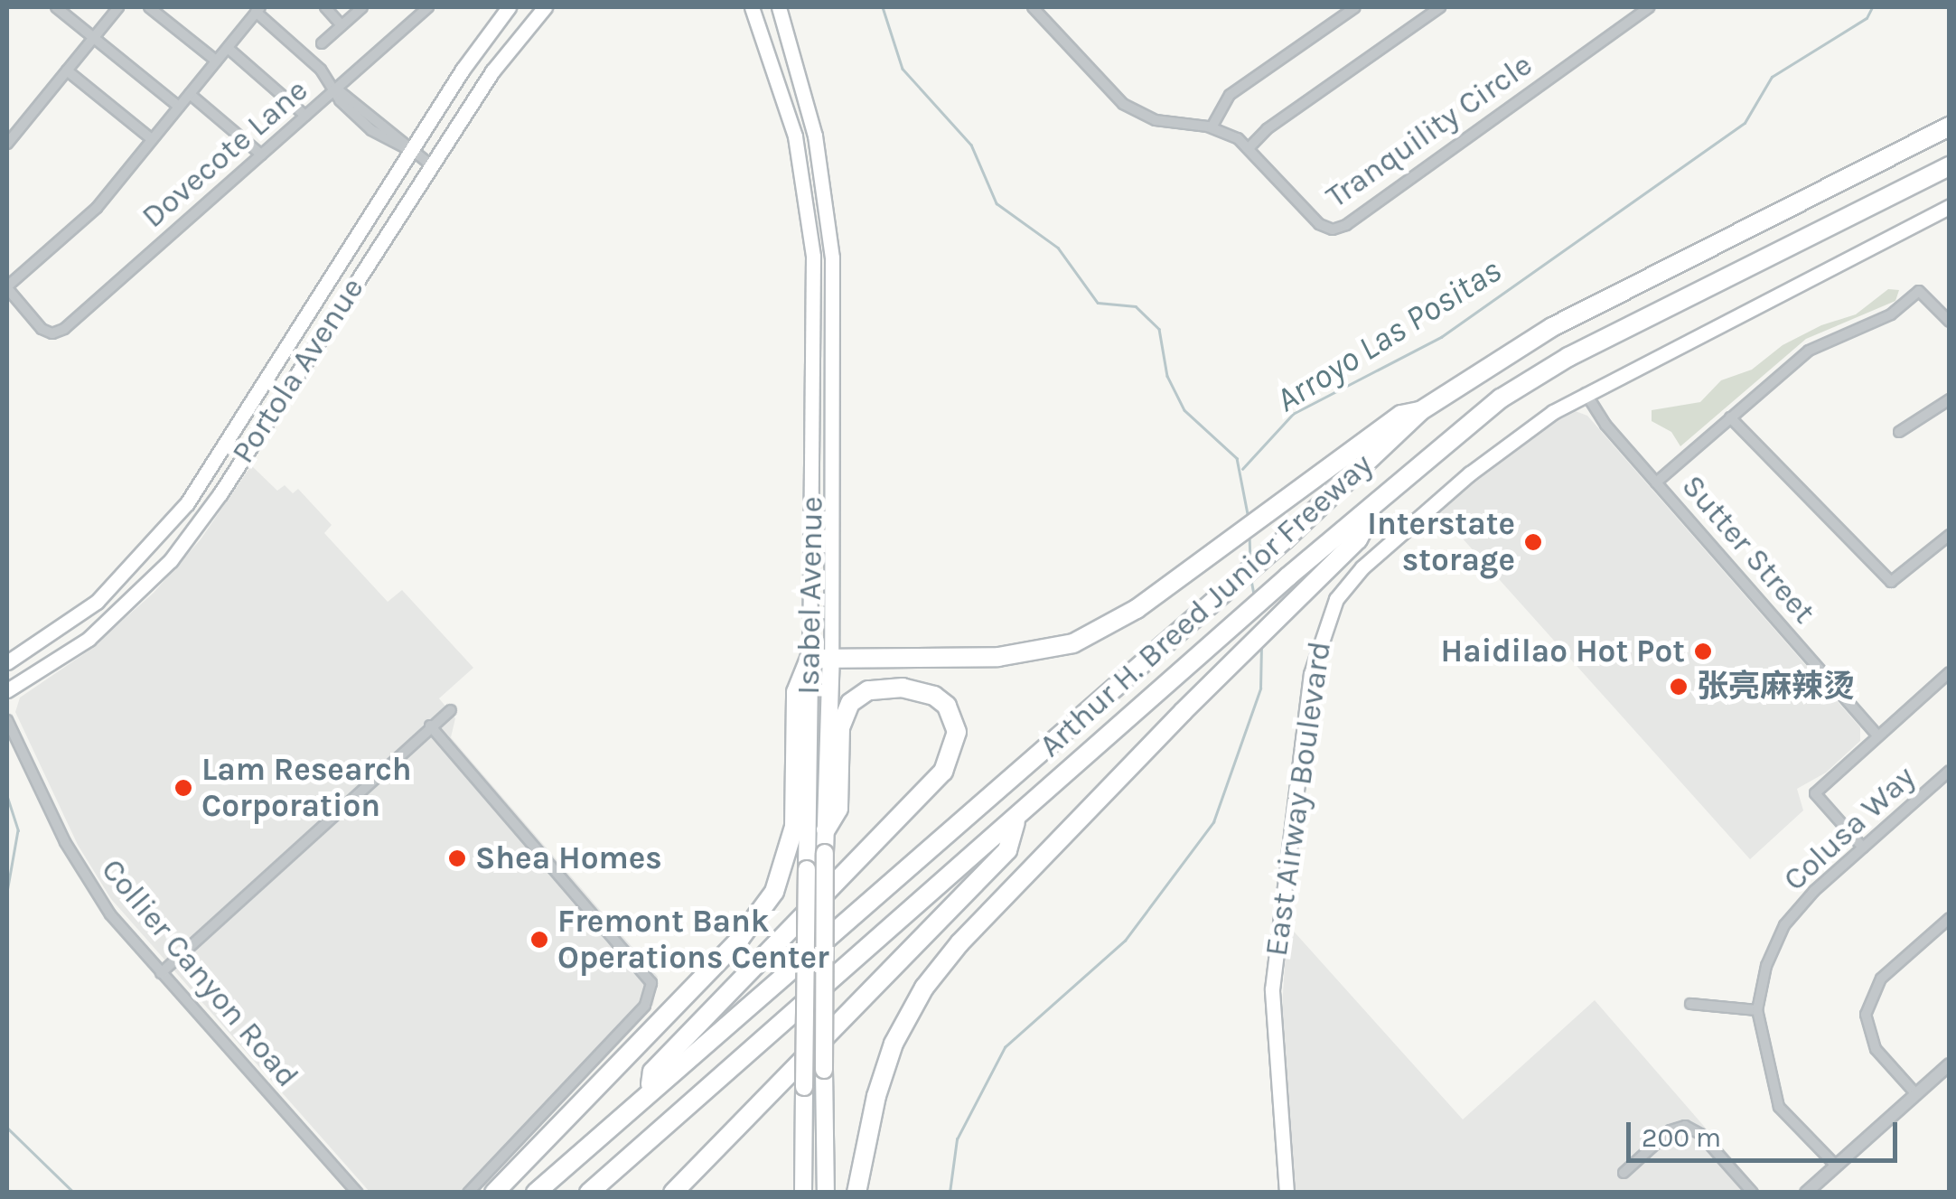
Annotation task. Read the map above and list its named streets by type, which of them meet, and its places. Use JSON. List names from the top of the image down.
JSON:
{
  "streets": {
    "highway": ["Isabel Avenue", "Arthur H. Breed Junior Freeway"],
    "main road": ["Portola Avenue", "East Airway Boulevard"],
    "street": [
      "Tranquility Circle",
      "Dovecote Lane",
      "Sutter Street",
      "Colusa Way",
      "Collier Canyon Road"
    ]
  },
  "crossings": [
    ["Sutter Street", "East Airway Boulevard"]
  ],
  "water": ["Arroyo Las Positas"],
  "places": [
    "Interstate storage",
    "Haidilao Hot Pot",
    "张亮麻辣烫",
    "Lam Research Corporation",
    "Shea Homes",
    "Fremont Bank Operations Center"
  ],
  "scale_bar": "200 m"
}
